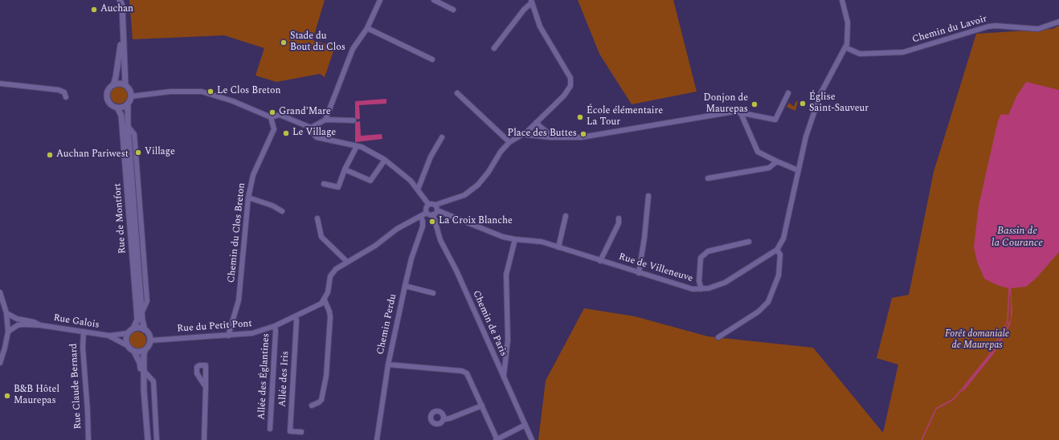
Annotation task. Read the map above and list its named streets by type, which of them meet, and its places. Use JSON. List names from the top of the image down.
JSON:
{
  "streets": {
    "street": [
      "Chemin du Lavoir",
      "Rue de Montfort",
      "Chemin du Clos Breton",
      "Rue de Villeneuve",
      "Rue Galois",
      "Chemin de Paris",
      "Chemin Perdu",
      "Rue du Petit Pont",
      "Allée des Églantines",
      "Allée des Iris",
      "Rue Claude Bernard"
    ]
  },
  "crossings": [
    ["Rue de Montfort", "Rue Galois"],
    ["Rue de Montfort", "Rue du Petit Pont"],
    ["Chemin du Clos Breton", "Rue du Petit Pont"],
    ["Rue de Villeneuve", "Chemin de Paris"],
    ["Rue Galois", "Rue du Petit Pont"],
    ["Rue Galois", "Rue Claude Bernard"],
    ["Rue du Petit Pont", "Allée des Églantines"],
    ["Rue du Petit Pont", "Allée des Iris"]
  ],
  "water": ["Bassin de la Courance"],
  "parks": ["Forêt domaniale de Maurepas"],
  "places": [
    "Auchan",
    "Stade du Bout du Clos",
    "Le Clos Breton",
    "Église Saint-Sauveur",
    "Donjon de Maurepas",
    "Grand'Mare",
    "École élémentaire La Tour",
    "Le Village",
    "Place des Buttes",
    "Village",
    "Auchan Pariwest",
    "La Croix Blanche",
    "B&B Hôtel Maurepas"
  ]
}
